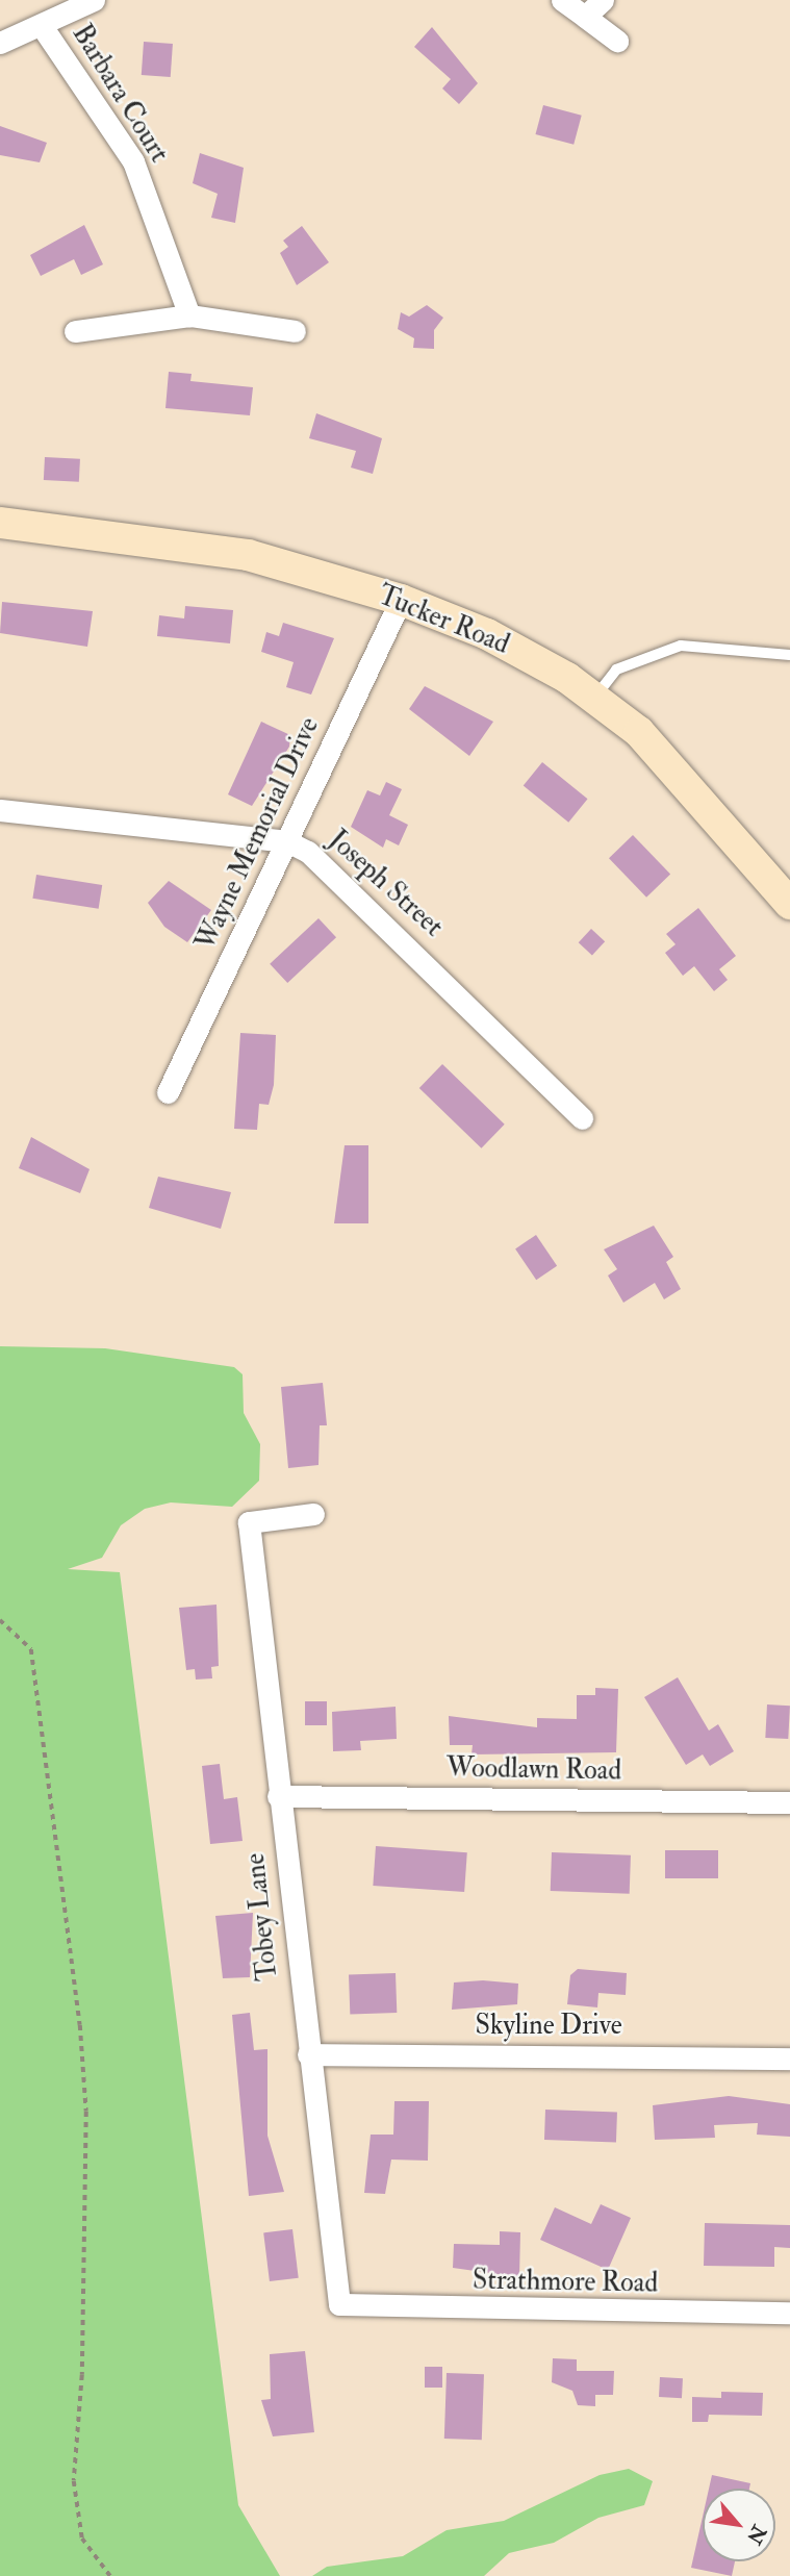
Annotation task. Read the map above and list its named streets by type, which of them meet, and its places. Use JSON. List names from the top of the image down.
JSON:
{
  "streets": {
    "main road": ["Tucker Road"],
    "street": [
      "Barbara Court",
      "Wayne Memorial Drive",
      "Joseph Street",
      "Woodlawn Road",
      "Tobey Lane",
      "Skyline Drive",
      "Strathmore Road"
    ]
  },
  "crossings": [
    ["Tucker Road", "Wayne Memorial Drive"],
    ["Wayne Memorial Drive", "Joseph Street"],
    ["Woodlawn Road", "Tobey Lane"],
    ["Tobey Lane", "Skyline Drive"],
    ["Tobey Lane", "Strathmore Road"]
  ],
  "north": "bottom right"
}
